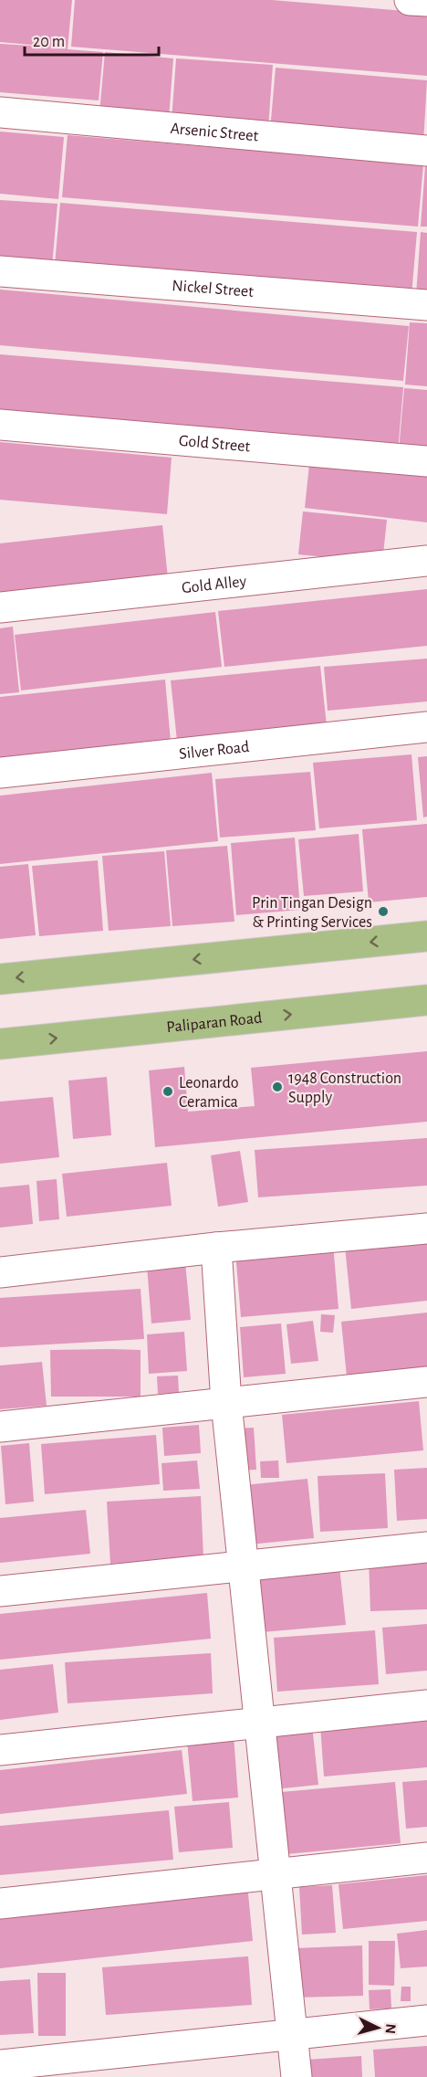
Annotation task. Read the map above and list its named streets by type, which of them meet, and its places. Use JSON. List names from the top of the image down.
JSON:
{
  "streets": {
    "main road": ["Paliparan Road"],
    "street": [
      "Arsenic Street",
      "Nickel Street",
      "Gold Street",
      "Gold Alley",
      "Silver Road"
    ]
  },
  "places": ["Prin Tingan Design & Printing Services", "1948 Construction Supply", "Leonardo Ceramica"],
  "scale_bar": "20 m",
  "north": "right"
}
